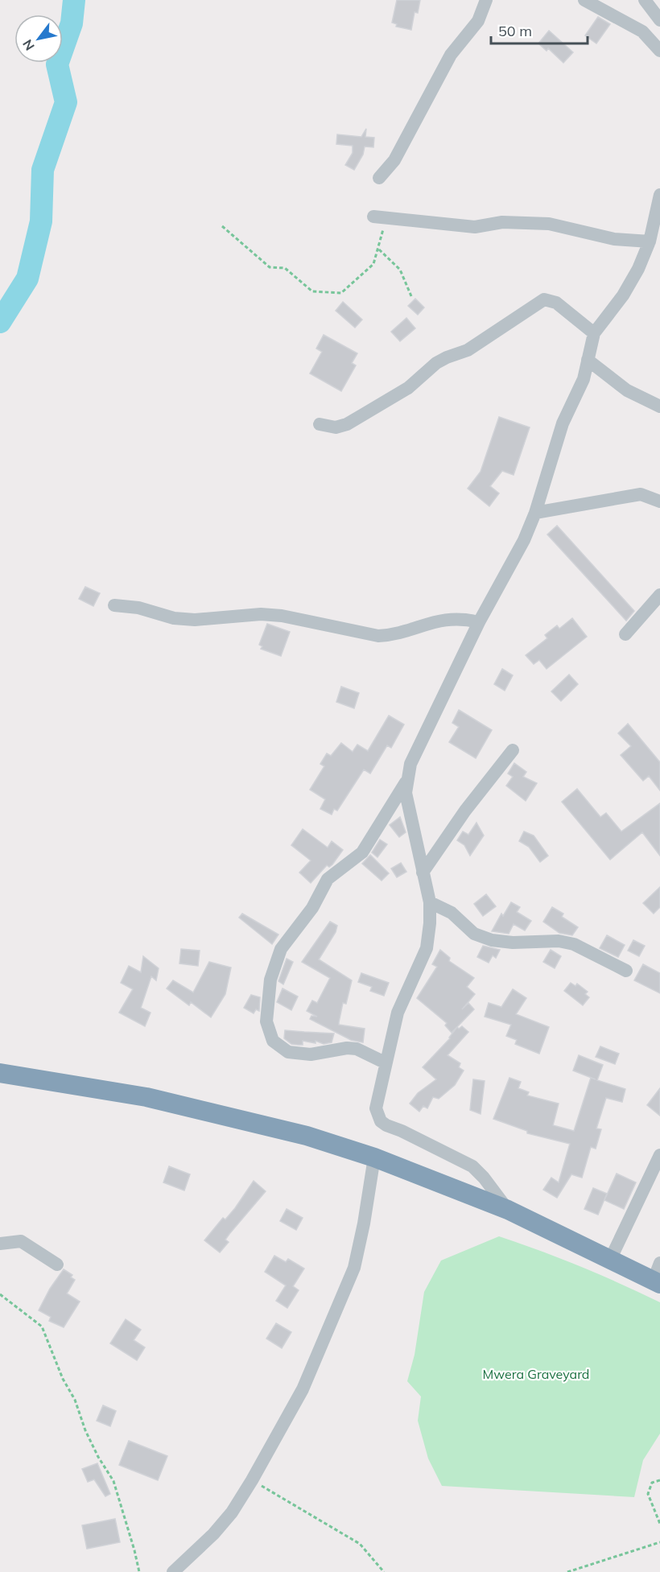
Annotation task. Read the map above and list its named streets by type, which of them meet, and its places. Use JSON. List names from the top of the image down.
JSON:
{
  "parks": ["Mwera Graveyard"],
  "scale_bar": "50 m",
  "north": "bottom left"
}
